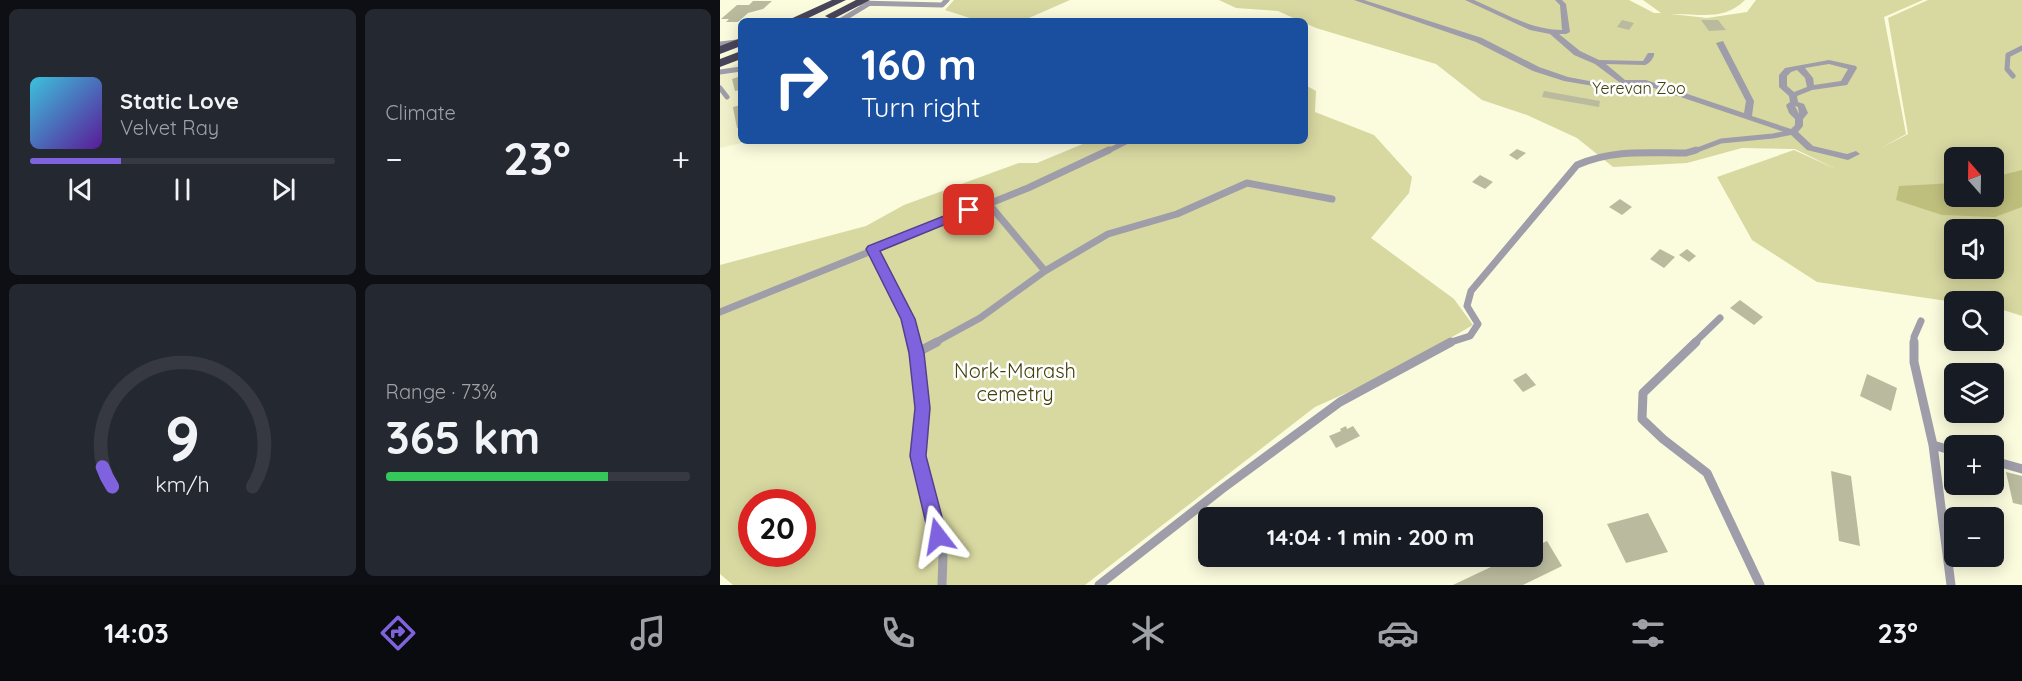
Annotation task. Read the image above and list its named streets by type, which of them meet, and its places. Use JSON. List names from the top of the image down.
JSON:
{
  "parks": ["Yerevan Zoo", "Nork-Marash cemetry"],
  "north": "top",
  "page": {
    "tile": [
      "Climate",
      ["Range · 73%", "365 km"]
    ],
    "turn": ["160 m", "Turn right"],
    "song": ["Static Love", "Velvet Ray"],
    "heat": ["−", "23°", "+"],
    "map_buttons": ["+", "−"],
    "limit": "20",
    "trip": "14:04 · 1 min · 200 m",
    "tabs": ["14:03", "23°"],
    "gauge": ["9", "km/h"]
  }
}
